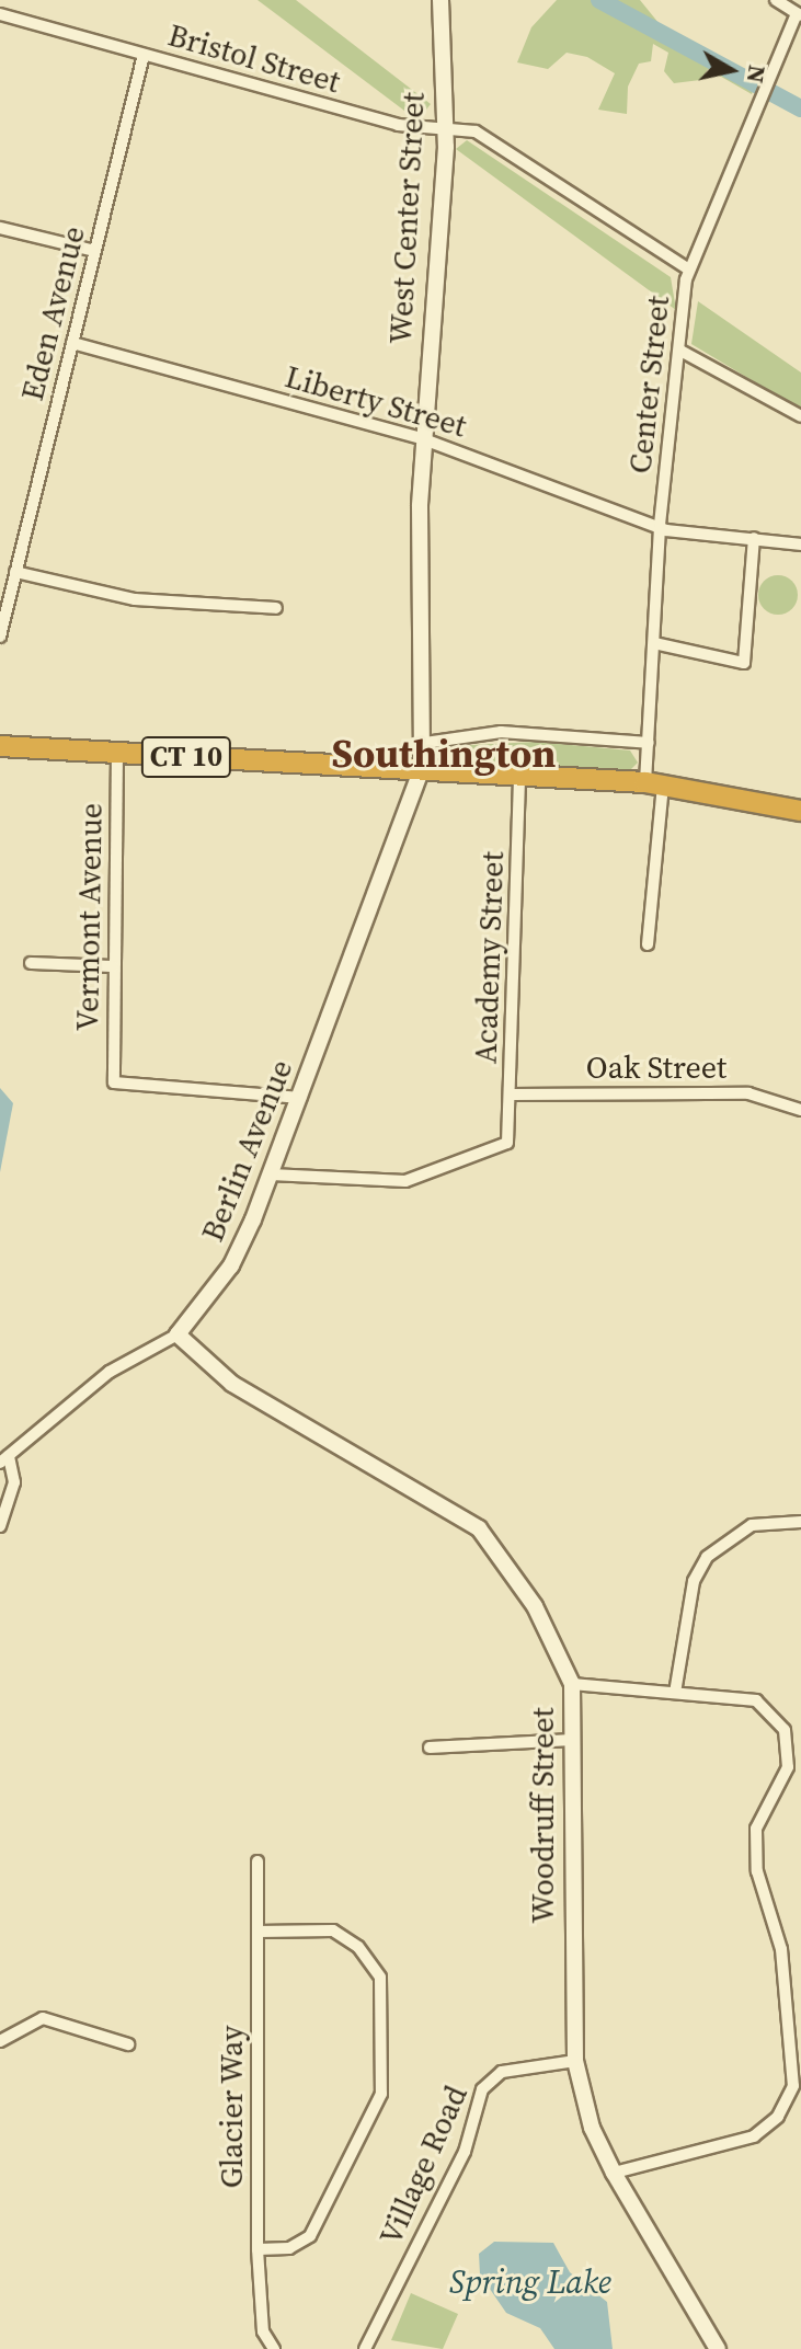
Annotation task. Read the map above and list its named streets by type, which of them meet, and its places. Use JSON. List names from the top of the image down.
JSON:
{
  "streets": {
    "highway": ["CT 10"],
    "street": [
      "Bristol Street",
      "West Center Street",
      "Eden Avenue",
      "Center Street",
      "Liberty Street",
      "Vermont Avenue",
      "Academy Street",
      "Oak Street",
      "Berlin Avenue",
      "Woodruff Street",
      "Glacier Way",
      "Village Road"
    ]
  },
  "crossings": [
    ["Bristol Street", "West Center Street"],
    ["Bristol Street", "Eden Avenue"],
    ["Bristol Street", "Center Street"],
    ["West Center Street", "Liberty Street"],
    ["West Center Street", "Berlin Avenue"],
    ["Eden Avenue", "Liberty Street"],
    ["Center Street", "Liberty Street"],
    ["Center Street", "CT 10"],
    ["CT 10", "Vermont Avenue"],
    ["CT 10", "Academy Street"],
    ["CT 10", "Berlin Avenue"],
    ["Vermont Avenue", "Berlin Avenue"],
    ["Academy Street", "Oak Street"],
    ["Academy Street", "Berlin Avenue"],
    ["Berlin Avenue", "Woodruff Street"],
    ["Woodruff Street", "Village Road"]
  ],
  "districts": ["Southington"],
  "water": ["Spring Lake"],
  "north": "right"
}
